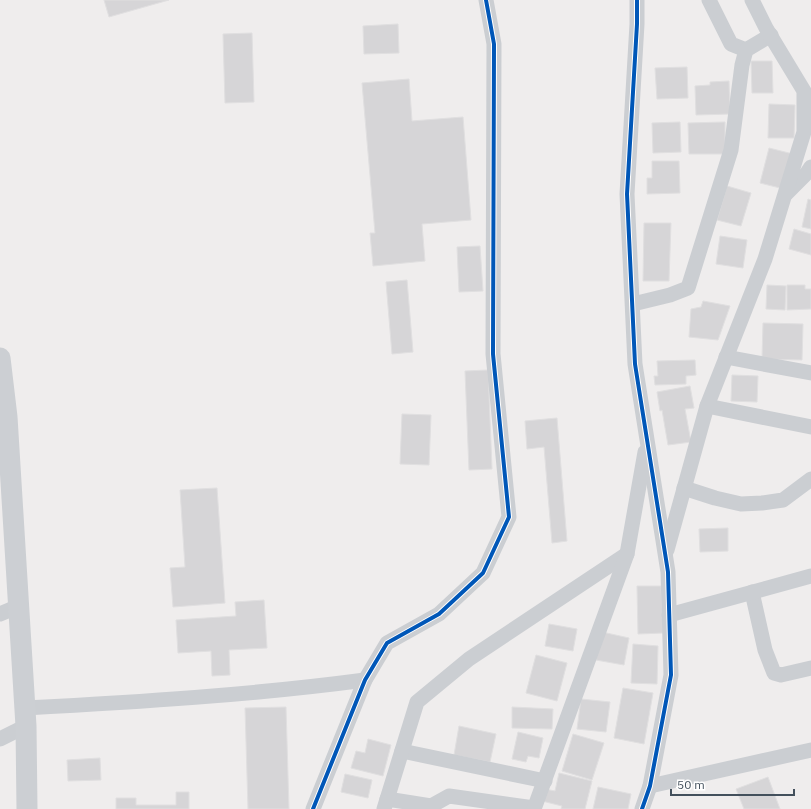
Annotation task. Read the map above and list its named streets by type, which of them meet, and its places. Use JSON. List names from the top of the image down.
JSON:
{
  "scale_bar": "50 m"
}
